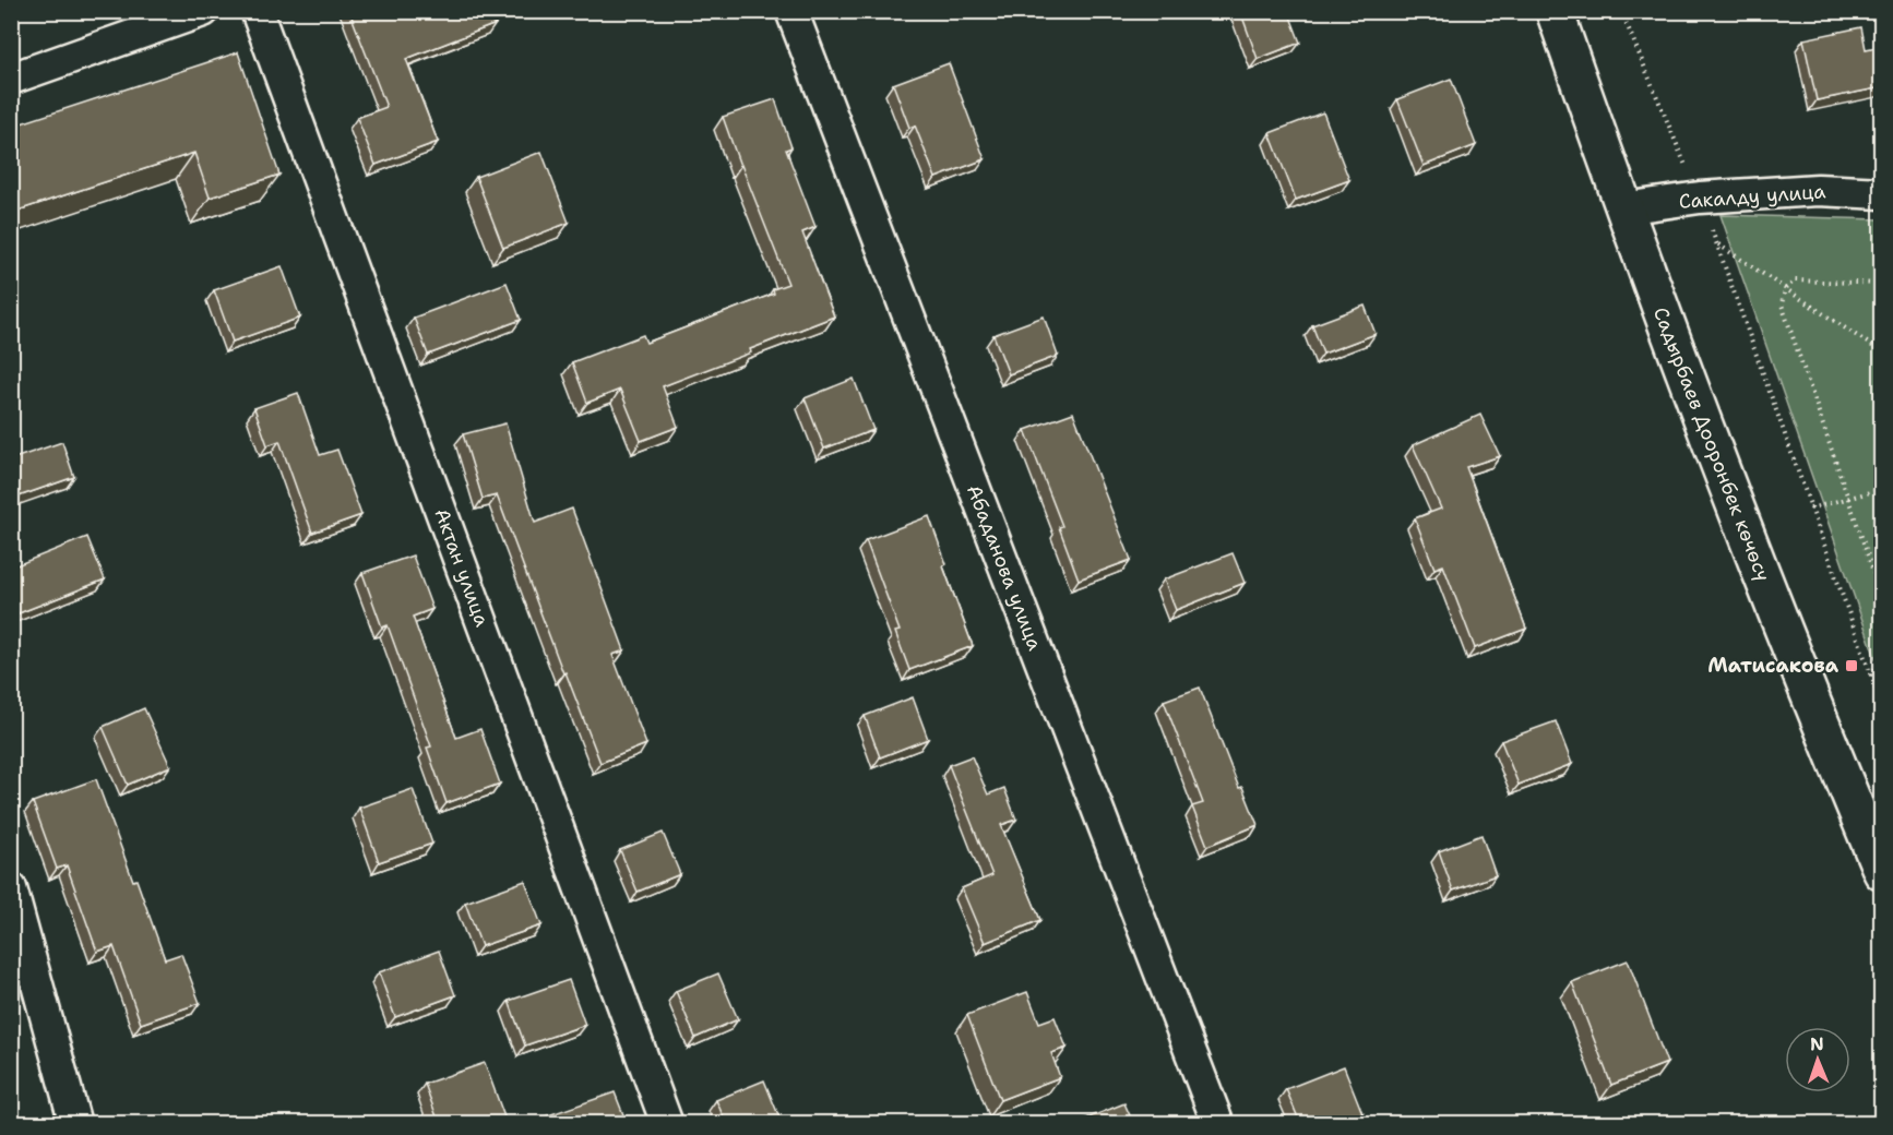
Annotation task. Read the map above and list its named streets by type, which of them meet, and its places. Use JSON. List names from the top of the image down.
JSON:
{
  "streets": {
    "main road": ["Садырбаев Дооронбек көчөсү"],
    "street": ["Сакалду улица", "Актан улица", "Абаданова улица"]
  },
  "crossings": [
    ["Сакалду улица", "Садырбаев Дооронбек көчөсү"]
  ],
  "places": {
    "transit": ["Матисакова"]
  },
  "north": "top"
}
